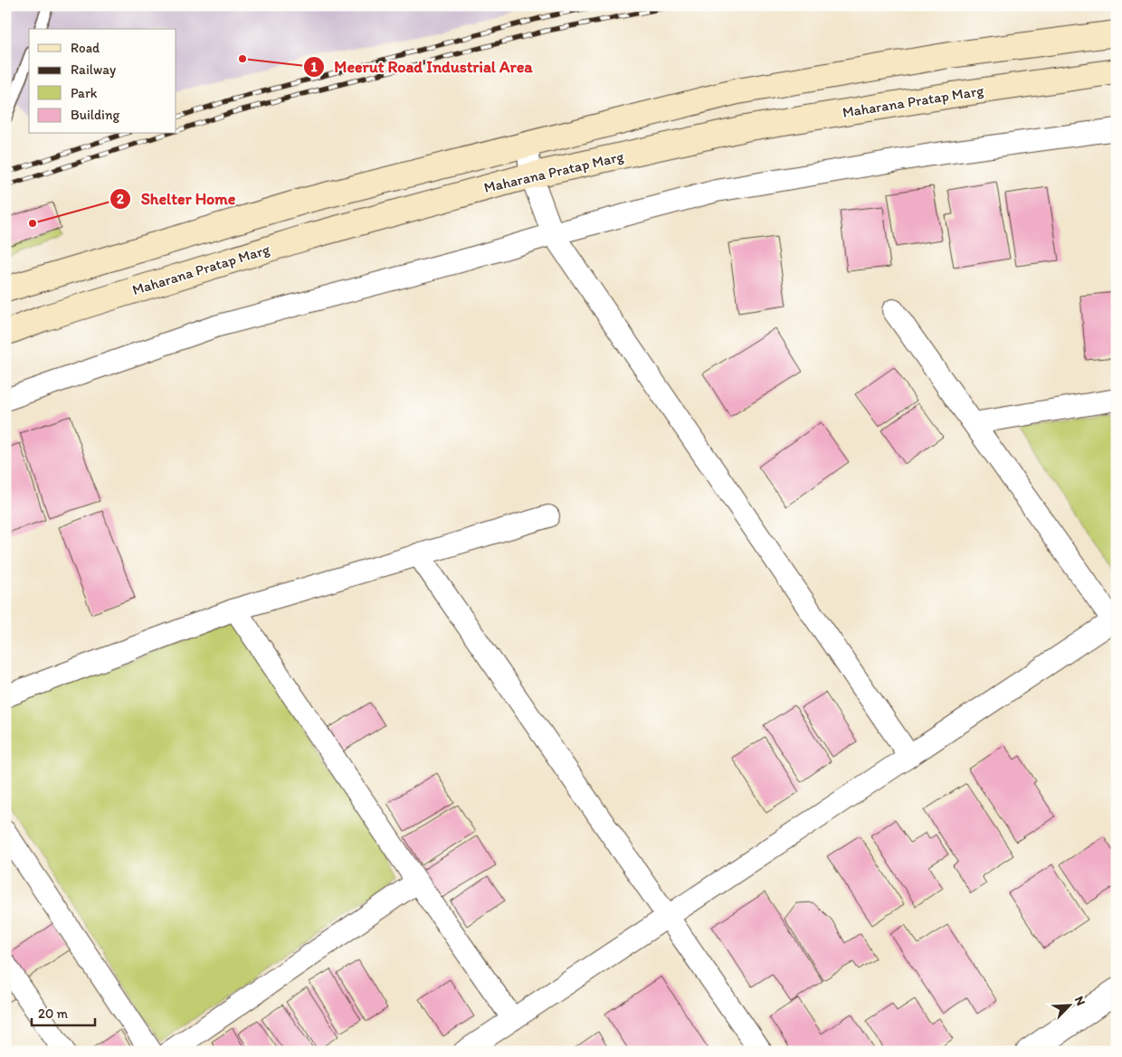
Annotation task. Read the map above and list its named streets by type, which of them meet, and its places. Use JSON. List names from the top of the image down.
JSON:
{
  "streets": {
    "main road": ["Maharana Pratap Marg"]
  },
  "places": ["Meerut Road Industrial Area", "Shelter Home"],
  "legend": [
    "Road",
    "Railway",
    "Park",
    "Building"
  ],
  "scale_bar": "20 m",
  "north": "top right"
}
